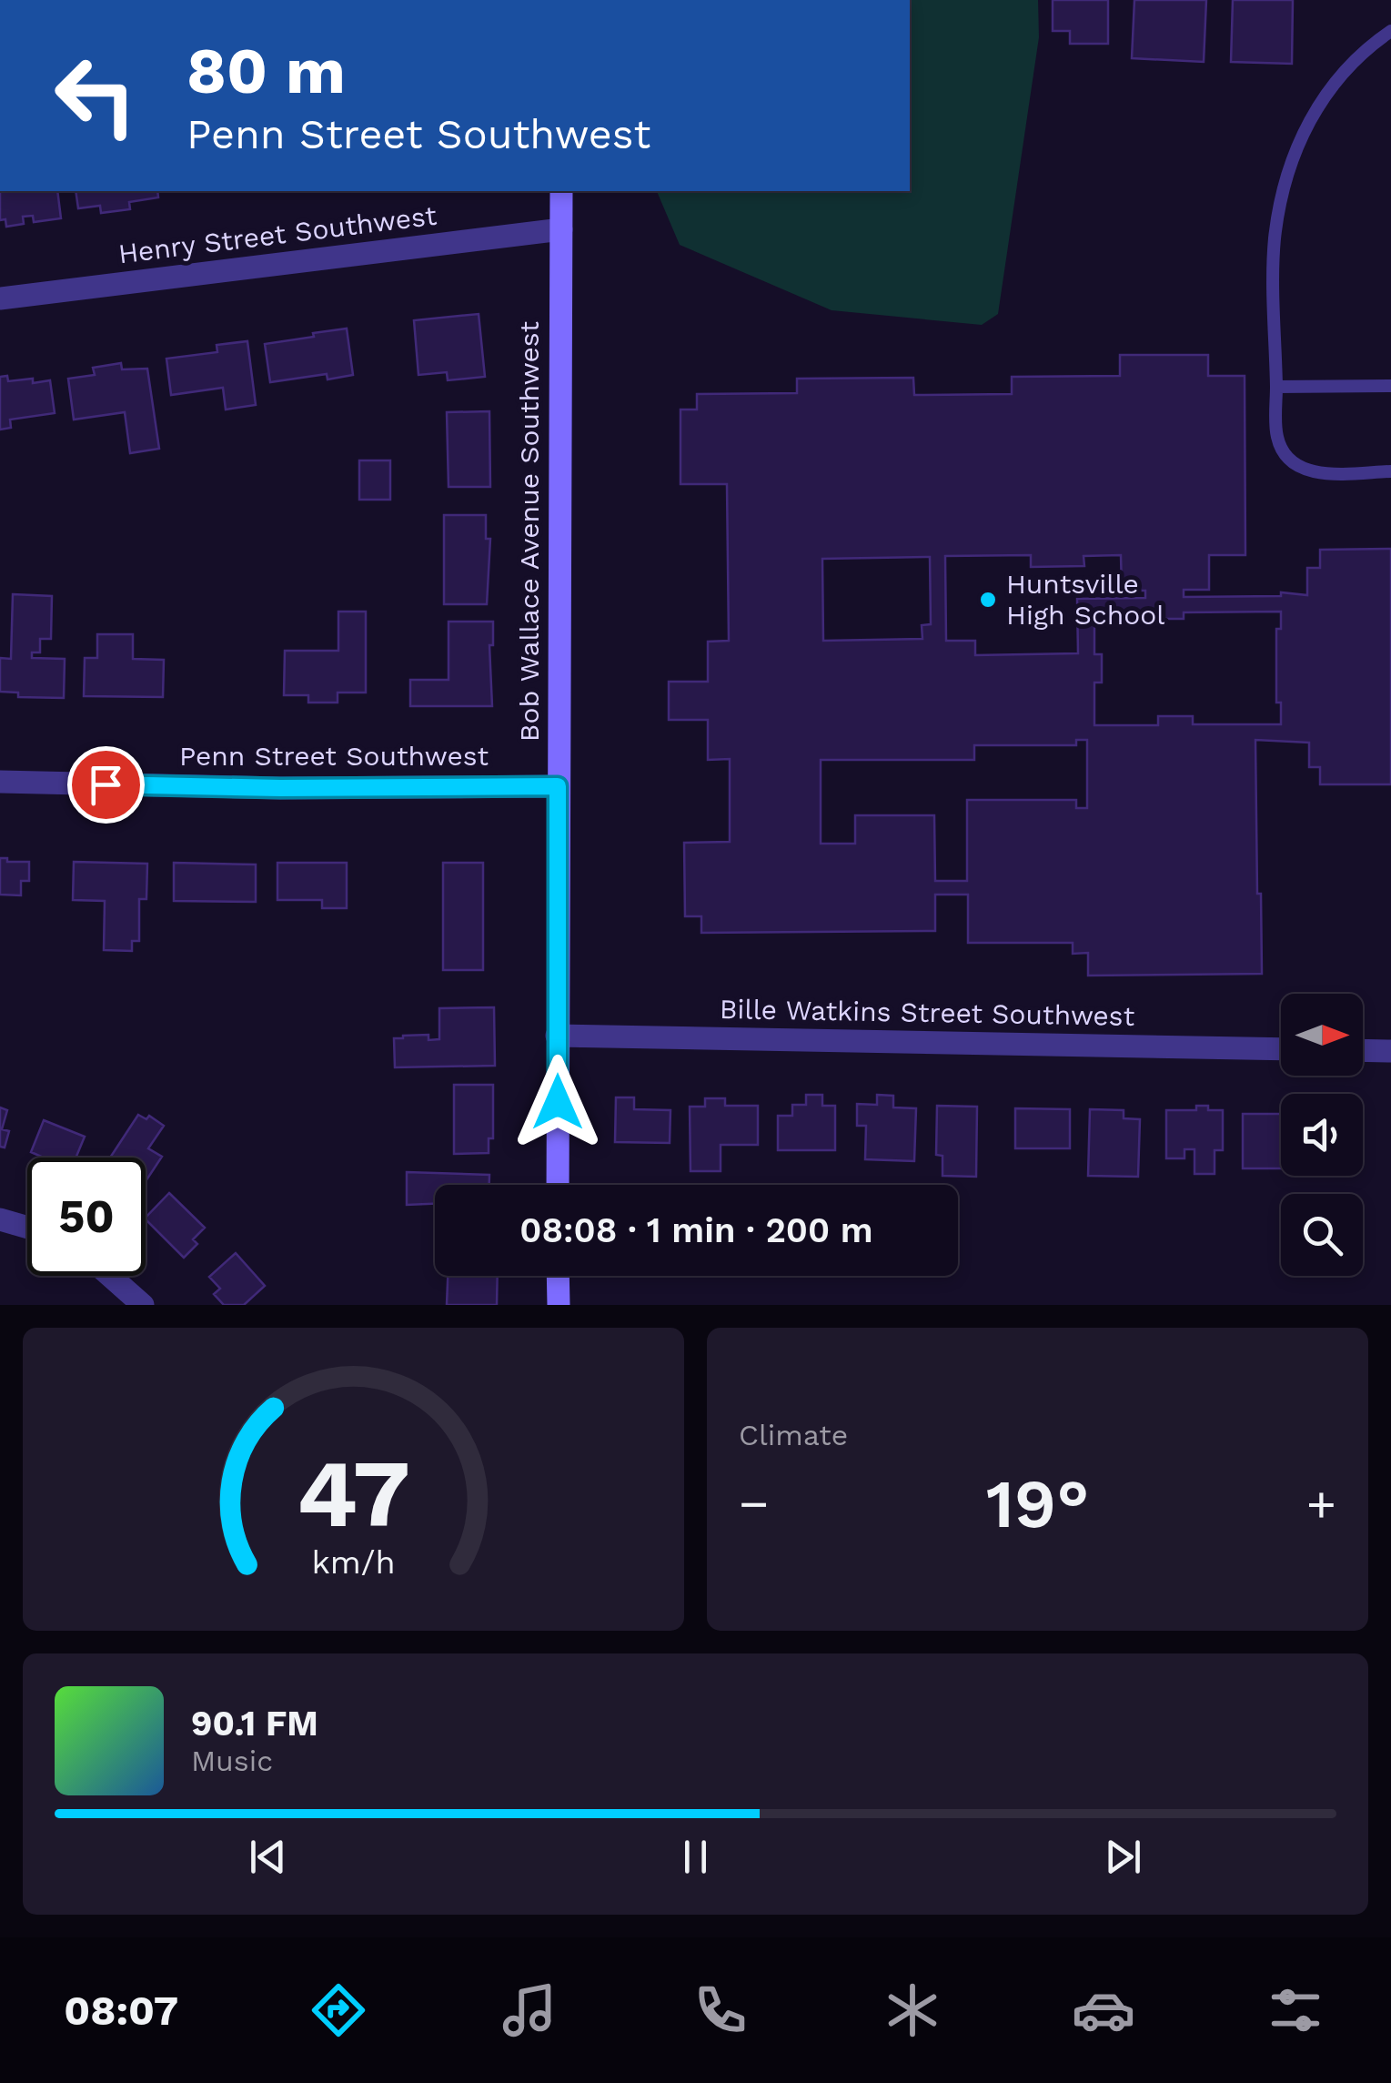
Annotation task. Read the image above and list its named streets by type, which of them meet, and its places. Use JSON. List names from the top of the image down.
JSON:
{
  "streets": {
    "main road": ["Bob Wallace Avenue Southwest"],
    "street": ["Henry Street Southwest", "Penn Street Southwest", "Bille Watkins Street Southwest"]
  },
  "crossings": [
    ["Henry Street Southwest", "Bob Wallace Avenue Southwest"],
    ["Bob Wallace Avenue Southwest", "Penn Street Southwest"],
    ["Bob Wallace Avenue Southwest", "Bille Watkins Street Southwest"]
  ],
  "places": ["Huntsville High School"],
  "north": "right",
  "page": {
    "turn": ["80 m", "Penn Street Southwest"],
    "limit": "50",
    "trip": "08:08 · 1 min · 200 m",
    "tile": "Climate",
    "heat": ["−", "19°", "+"],
    "song": ["90.1 FM", "Music"],
    "tabs": "08:07",
    "gauge": ["47", "km/h"]
  }
}
